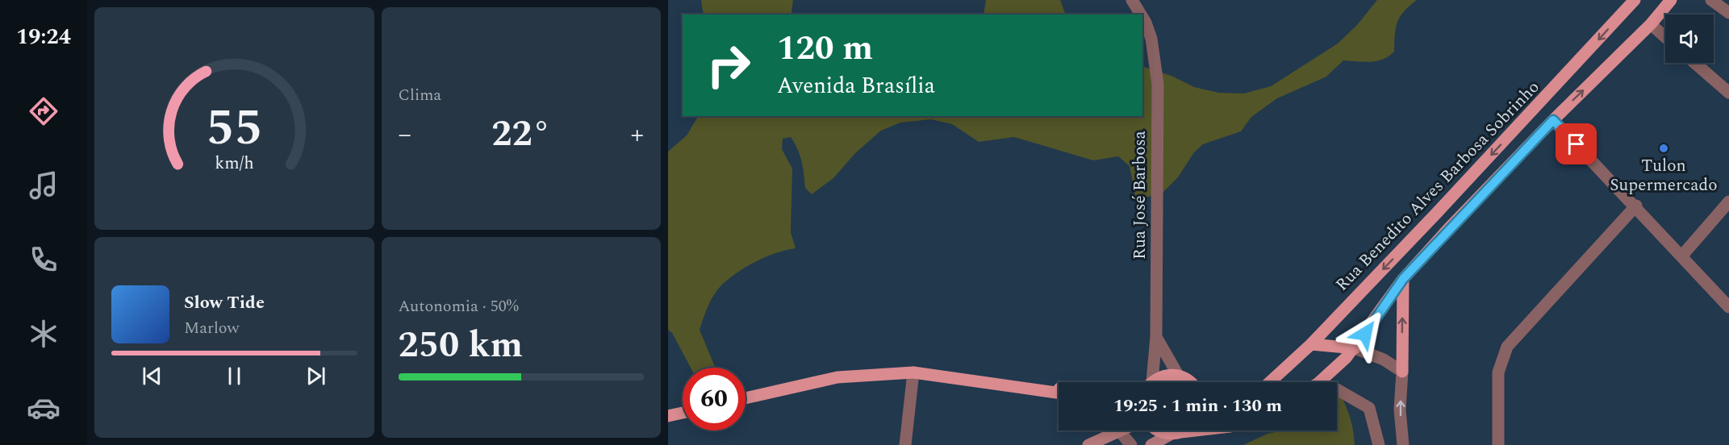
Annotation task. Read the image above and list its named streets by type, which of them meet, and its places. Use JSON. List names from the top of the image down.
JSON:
{
  "streets": {
    "main road": ["Rua Benedito Alves Barbosa Sobrinho"],
    "street": ["Rua José Barbosa"]
  },
  "places": ["Tulon Supermercado"],
  "page": {
    "tabs": "19:24",
    "tile": [
      "Clima",
      ["Autonomia · 50%", "250 km"]
    ],
    "turn": ["120 m", "Avenida Brasília"],
    "heat": ["−", "22°", "+"],
    "song": ["Slow Tide", "Marlow"],
    "limit": "60",
    "trip": "19:25 · 1 min · 130 m",
    "gauge": ["55", "km/h"]
  }
}
